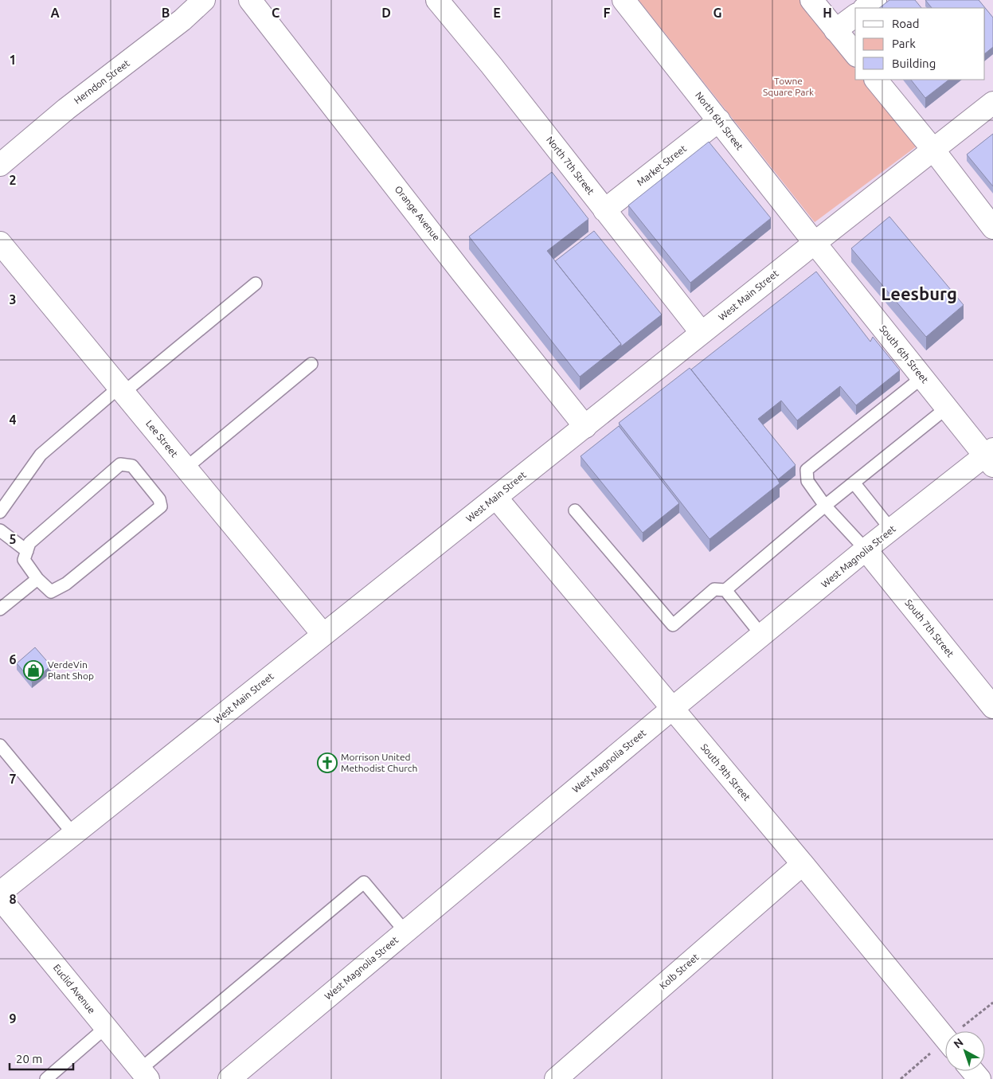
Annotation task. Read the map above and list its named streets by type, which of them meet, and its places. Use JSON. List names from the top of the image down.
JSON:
{
  "streets": {
    "street": [
      "Herndon Street",
      "North 6th Street",
      "North 7th Street",
      "Market Street",
      "Orange Avenue",
      "West Main Street",
      "South 6th Street",
      "Lee Street",
      "West Magnolia Street",
      "South 7th Street",
      "South 9th Street",
      "Kolb Street",
      "Euclid Avenue"
    ]
  },
  "crossings": [
    ["North 6th Street", "Market Street"],
    ["North 6th Street", "West Main Street"],
    ["North 6th Street", "South 6th Street"],
    ["North 7th Street", "Market Street"],
    ["North 7th Street", "West Main Street"],
    ["Orange Avenue", "West Main Street"],
    ["West Main Street", "South 6th Street"],
    ["West Main Street", "Lee Street"],
    ["West Main Street", "South 9th Street"],
    ["South 6th Street", "West Magnolia Street"],
    ["West Magnolia Street", "South 7th Street"],
    ["West Magnolia Street", "South 9th Street"],
    ["South 9th Street", "Kolb Street"]
  ],
  "districts": ["Leesburg"],
  "parks": ["Towne Square Park"],
  "places": {
    "shop": ["VerdeVin Plant Shop"],
    "church": ["Morrison United Methodist Church"]
  },
  "legend": ["Road", "Park", "Building"],
  "scale_bar": "20 m",
  "north": "top left",
  "grid": {
    "columns": [
      "A",
      "B",
      "C",
      "D",
      "E",
      "F",
      "G",
      "H"
    ],
    "rows": [
      "1",
      "2",
      "3",
      "4",
      "5",
      "6",
      "7",
      "8",
      "9"
    ]
  }
}
